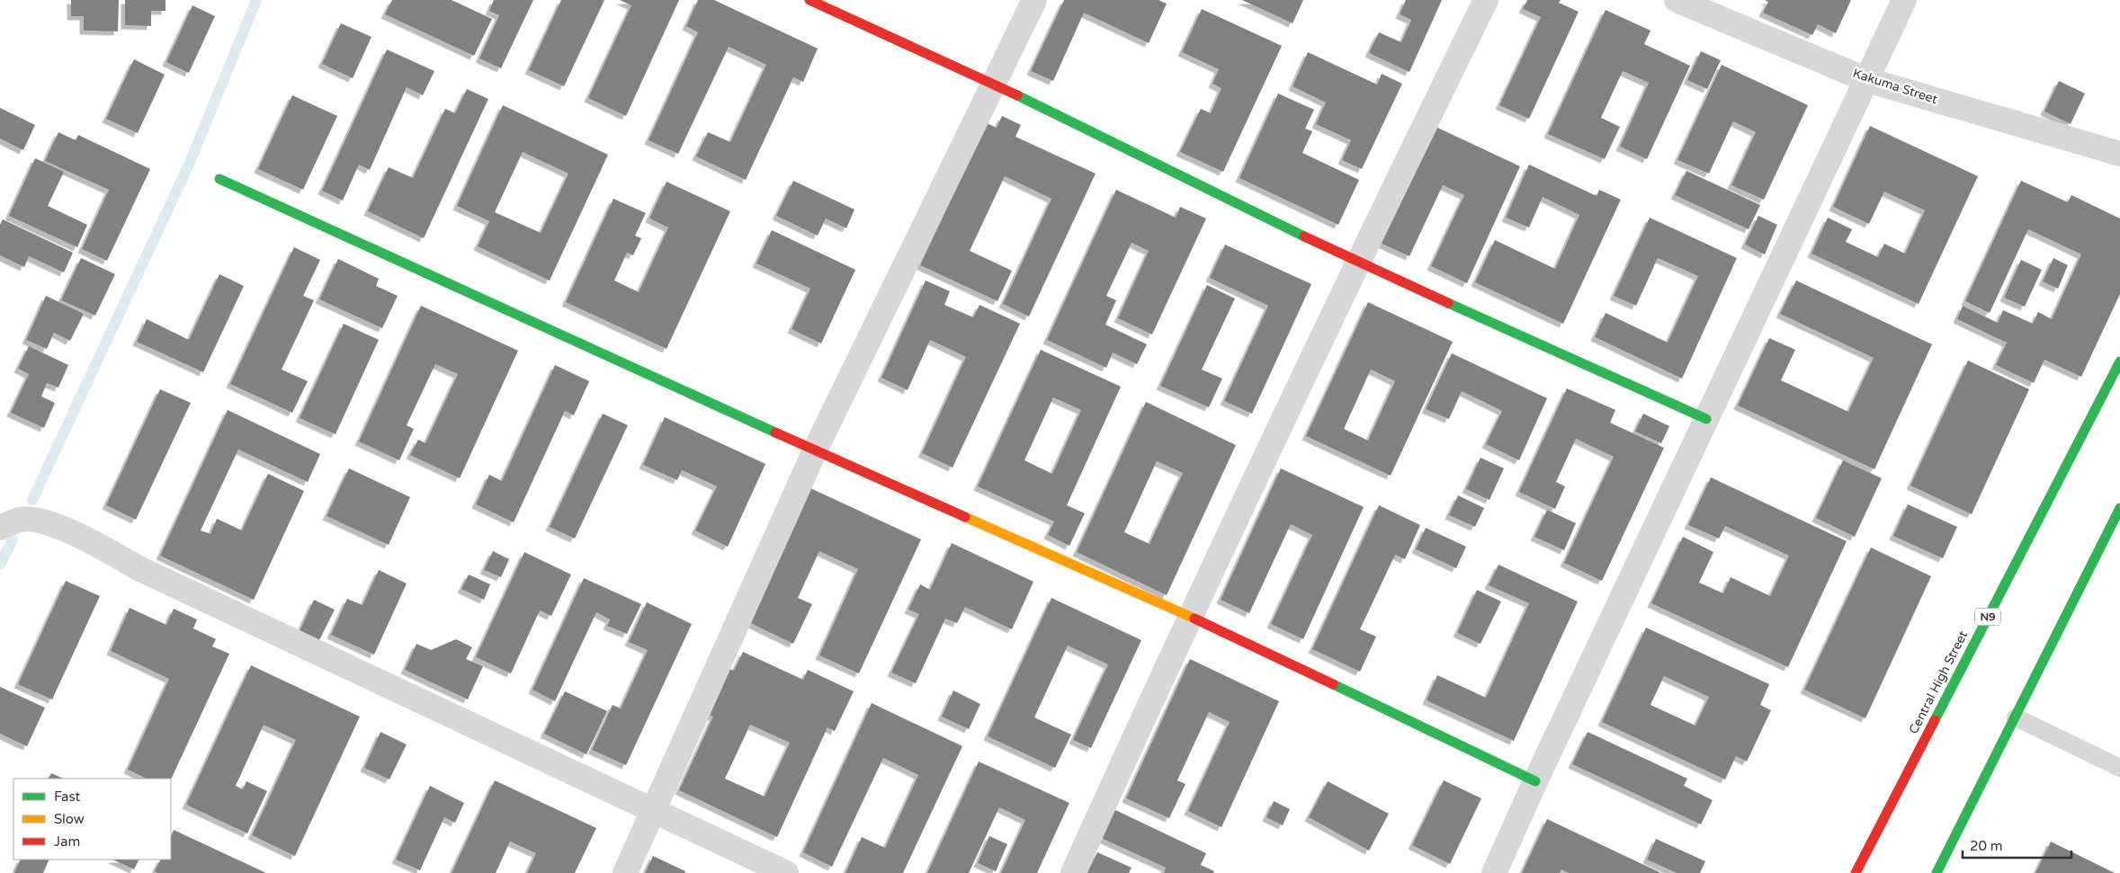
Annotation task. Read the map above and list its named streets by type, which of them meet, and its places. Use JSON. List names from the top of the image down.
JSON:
{
  "streets": {
    "main road": ["N9", "Central High Street"],
    "street": ["Kakuma Street"]
  },
  "legend": ["Fast", "Slow", "Jam"],
  "scale_bar": "20 m"
}
